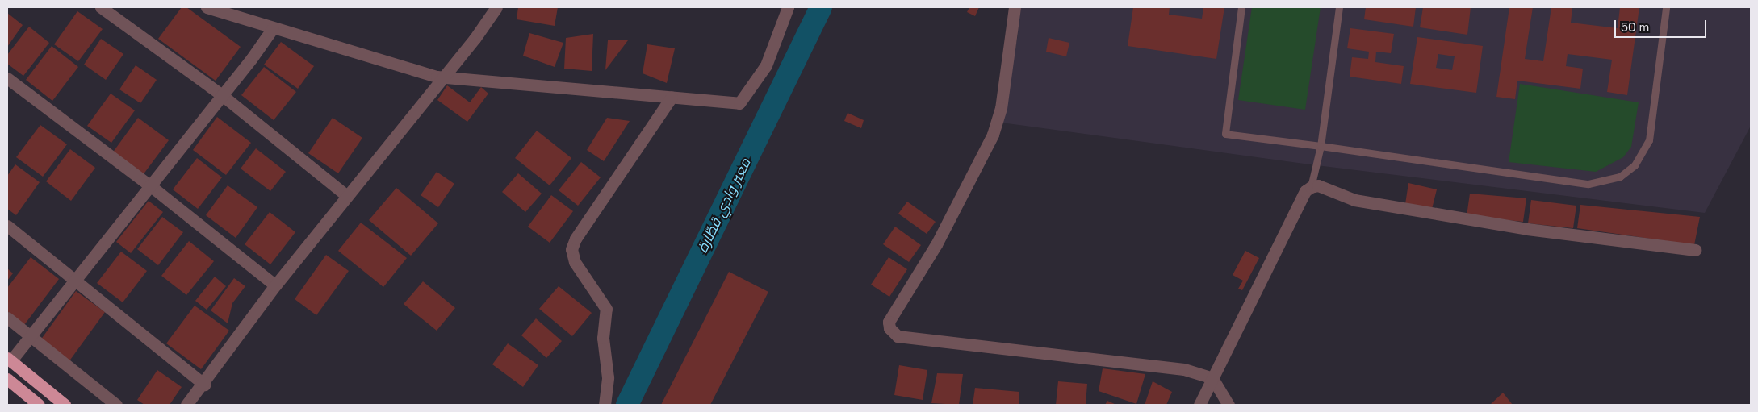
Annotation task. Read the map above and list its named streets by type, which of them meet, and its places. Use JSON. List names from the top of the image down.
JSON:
{
  "water": ["معبر وادي قطّارة"],
  "scale_bar": "50 m"
}
